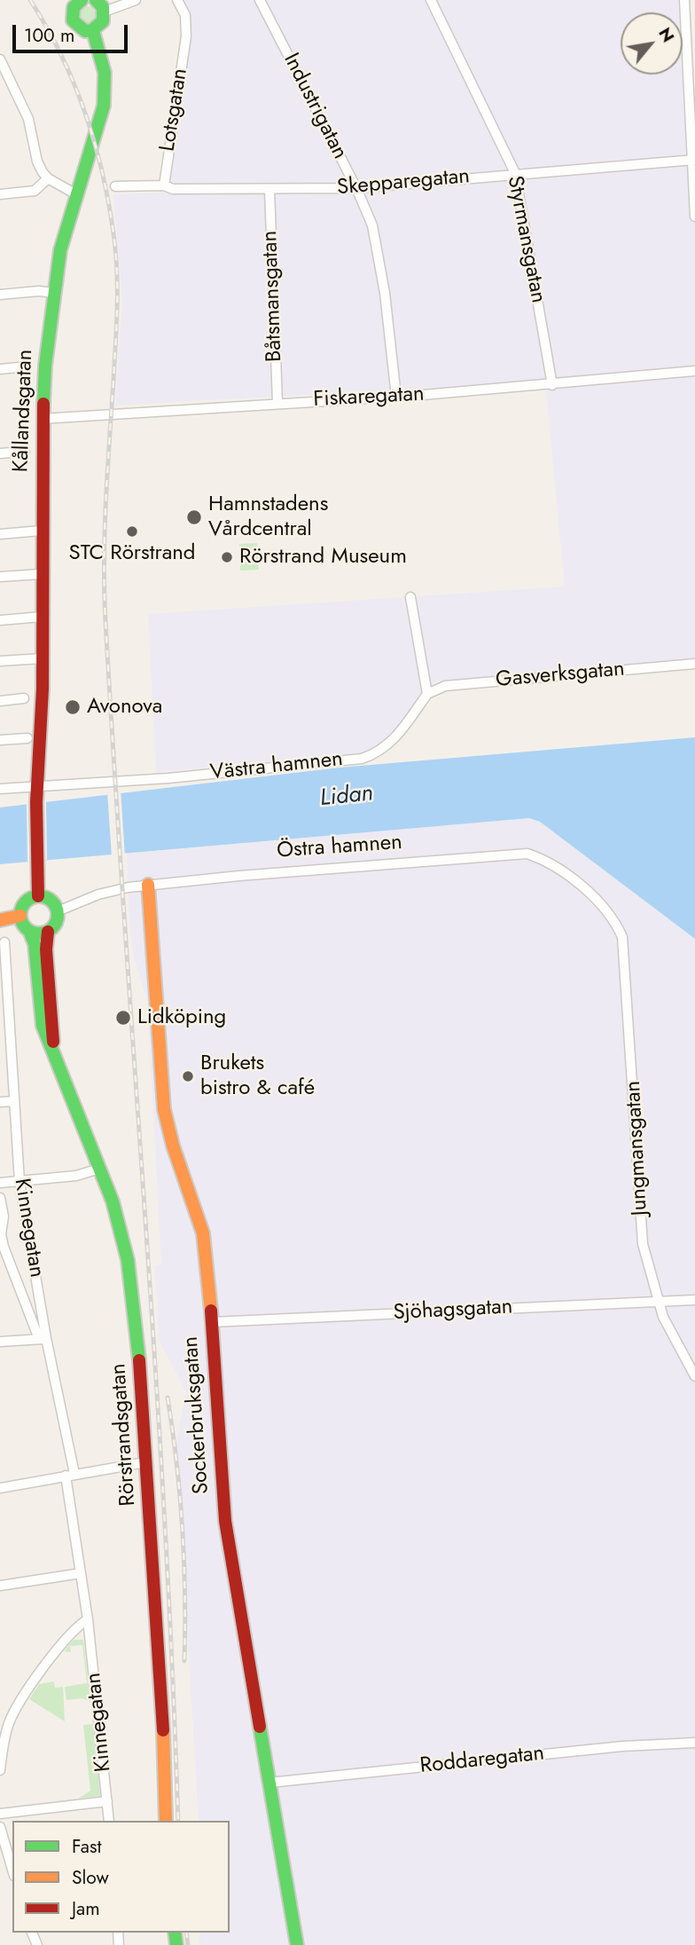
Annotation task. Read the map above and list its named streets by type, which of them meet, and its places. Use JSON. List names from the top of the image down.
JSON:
{
  "streets": {
    "main road": ["Kållandsgatan", "Sockerbruksgatan", "Rörstrandsgatan"],
    "street": [
      "Industrigatan",
      "Lotsgatan",
      "Skepparegatan",
      "Styrmansgatan",
      "Båtsmansgatan",
      "Fiskaregatan",
      "Gasverksgatan",
      "Västra hamnen",
      "Östra hamnen",
      "Jungmansgatan",
      "Kinnegatan",
      "Sjöhagsgatan",
      "Roddaregatan"
    ]
  },
  "crossings": [
    ["Industrigatan", "Skepparegatan"],
    ["Industrigatan", "Fiskaregatan"],
    ["Lotsgatan", "Skepparegatan"],
    ["Skepparegatan", "Styrmansgatan"],
    ["Skepparegatan", "Båtsmansgatan"],
    ["Styrmansgatan", "Fiskaregatan"],
    ["Båtsmansgatan", "Fiskaregatan"],
    ["Fiskaregatan", "Kållandsgatan"],
    ["Kållandsgatan", "Västra hamnen"],
    ["Kållandsgatan", "Östra hamnen"],
    ["Kållandsgatan", "Rörstrandsgatan"],
    ["Gasverksgatan", "Västra hamnen"],
    ["Östra hamnen", "Jungmansgatan"],
    ["Östra hamnen", "Sockerbruksgatan"],
    ["Östra hamnen", "Rörstrandsgatan"],
    ["Jungmansgatan", "Sjöhagsgatan"],
    ["Sjöhagsgatan", "Sockerbruksgatan"],
    ["Sockerbruksgatan", "Roddaregatan"]
  ],
  "water": ["Lidan"],
  "places": [
    "Hamnstadens Vårdcentral",
    "STC Rörstrand",
    "Rörstrand Museum",
    "Avonova",
    "Lidköping",
    "Brukets bistro & café"
  ],
  "legend": ["Fast", "Slow", "Jam"],
  "scale_bar": "100 m",
  "north": "top right"
}
